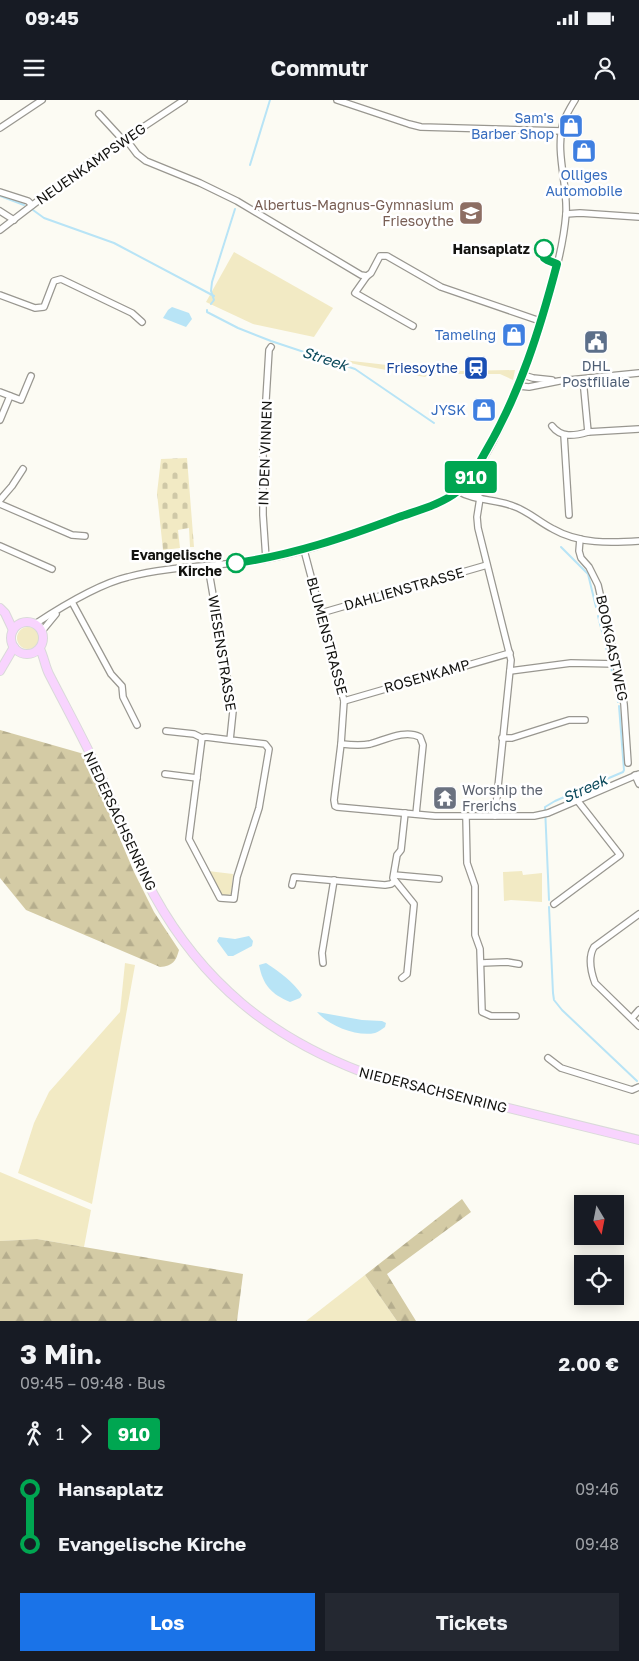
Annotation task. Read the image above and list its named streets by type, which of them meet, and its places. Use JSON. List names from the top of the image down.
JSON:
{
  "streets": {
    "main road": ["NIEDERSACHSENRING"],
    "street": [
      "NEUENKAMPSWEG",
      "IN DEN VINNEN",
      "DAHLIENSTRASSE",
      "BLUMENSTRASSE",
      "BOOKGASTWEG",
      "WIESENSTRASSE",
      "ROSENKAMP"
    ]
  },
  "crossings": [
    ["DAHLIENSTRASSE", "BLUMENSTRASSE"],
    ["BLUMENSTRASSE", "ROSENKAMP"]
  ],
  "water": ["Streek"],
  "places": {
    "shop": [
      "Sam's Barber Shop",
      "Olliges Automobile",
      "Tameling",
      "JYSK"
    ],
    "school or university": ["Albertus-Magnus-Gymnasium Friesoythe"],
    "other": ["Hansaplatz", "Evangelische Kirche"],
    "public building": ["DHL Postfiliale"],
    "station": ["Friesoythe"],
    "temple": ["Worship the Frerichs"]
  },
  "lines": ["bus line 910"],
  "north": "bottom",
  "page": {
    "status": "09:45",
    "header": "Commutr",
    "on_map": "910",
    "heading": ["3 Min.", "09:45 – 09:48 · Bus", "2.00 €"],
    "legs": ["1", "910"],
    "list": [
      {
        "name": "Hansaplatz",
        "value": "09:46"
      },
      {
        "name": "Evangelische Kirche",
        "value": "09:48"
      }
    ],
    "buttons": ["Los", "Tickets"]
  }
}
